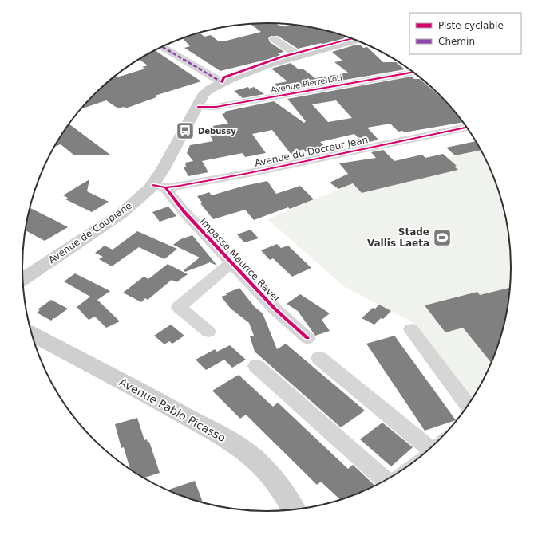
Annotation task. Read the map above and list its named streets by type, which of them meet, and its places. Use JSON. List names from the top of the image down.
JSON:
{
  "streets": {
    "main road": ["Avenue de Coupiane", "Avenue Pablo Picasso"],
    "street": ["Avenue Pierre Loti", "Avenue du Docteur Jean", "Impasse Maurice Ravel"]
  },
  "crossings": [
    ["Avenue Pierre Loti", "Avenue de Coupiane"],
    ["Avenue du Docteur Jean", "Avenue de Coupiane"],
    ["Avenue du Docteur Jean", "Impasse Maurice Ravel"],
    ["Avenue de Coupiane", "Impasse Maurice Ravel"]
  ],
  "places": {
    "bus stop": ["Debussy"],
    "sports": ["Stade Vallis Laeta"]
  },
  "legend": ["Piste cyclable", "Chemin"]
}
